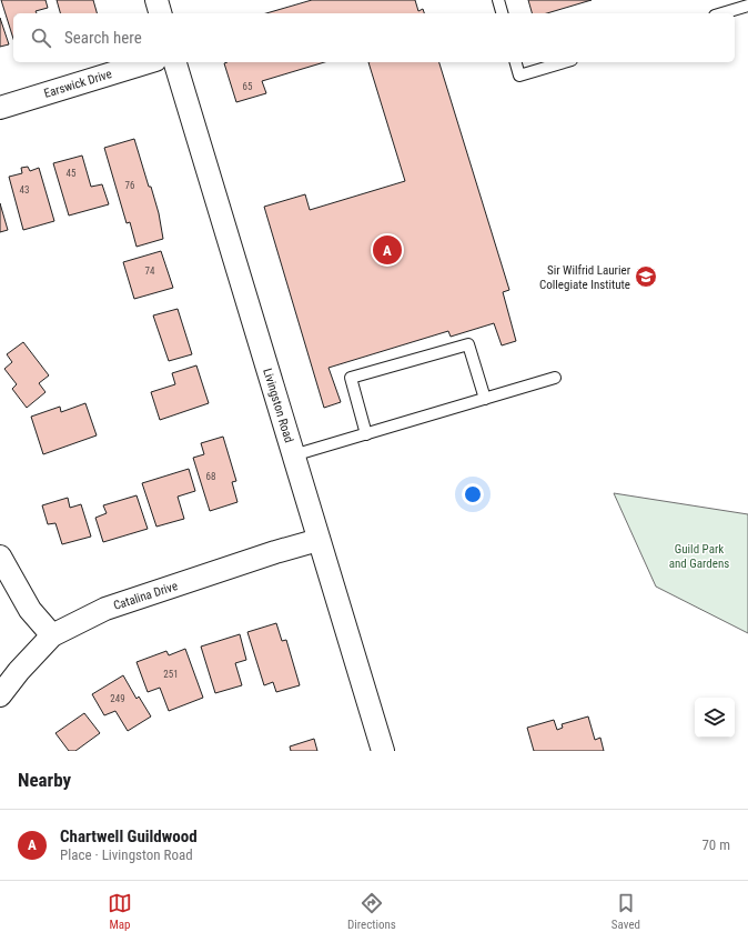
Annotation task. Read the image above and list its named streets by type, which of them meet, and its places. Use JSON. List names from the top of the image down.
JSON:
{
  "streets": {
    "street": ["Earswick Drive", "Livingston Road", "Catalina Drive"]
  },
  "crossings": [
    ["Livingston Road", "Catalina Drive"]
  ],
  "parks": ["Guild Park and Gardens"],
  "places": {
    "school or university": ["Sir Wilfrid Laurier Collegiate Institute"]
  },
  "house_numbers": [
    "65",
    "45",
    "76",
    "43",
    "74",
    "68",
    "251",
    "249"
  ],
  "page": {
    "search": "Search here",
    "pins": "A",
    "heading": "Nearby",
    "list": [
      {
        "mark": "A",
        "name": "Chartwell Guildwood",
        "note": "Place · Livingston Road",
        "value": "70 m"
      }
    ],
    "nav": ["Map", "Directions", "Saved"]
  }
}
